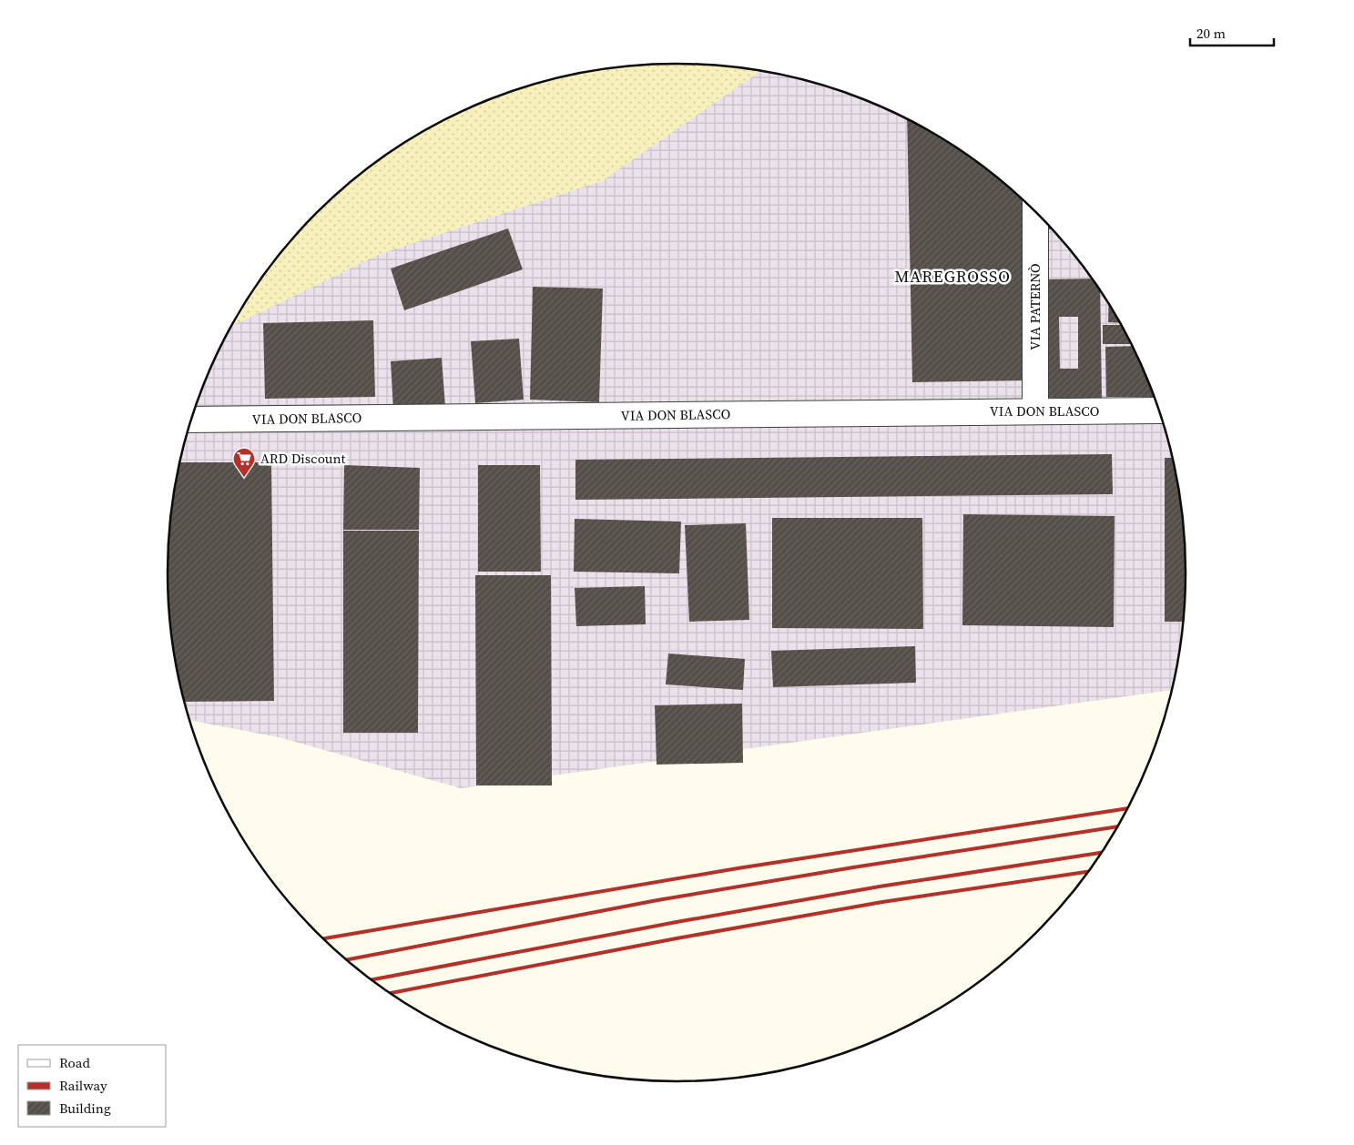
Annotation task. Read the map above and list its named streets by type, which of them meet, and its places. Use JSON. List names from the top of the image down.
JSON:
{
  "streets": {
    "street": ["VIA PATERNÒ", "VIA DON BLASCO"]
  },
  "crossings": [
    ["VIA PATERNÒ", "VIA DON BLASCO"]
  ],
  "districts": ["MAREGROSSO"],
  "places": {
    "supermarket": ["ARD Discount"]
  },
  "legend": ["Road", "Railway", "Building"],
  "scale_bar": "20 m"
}
